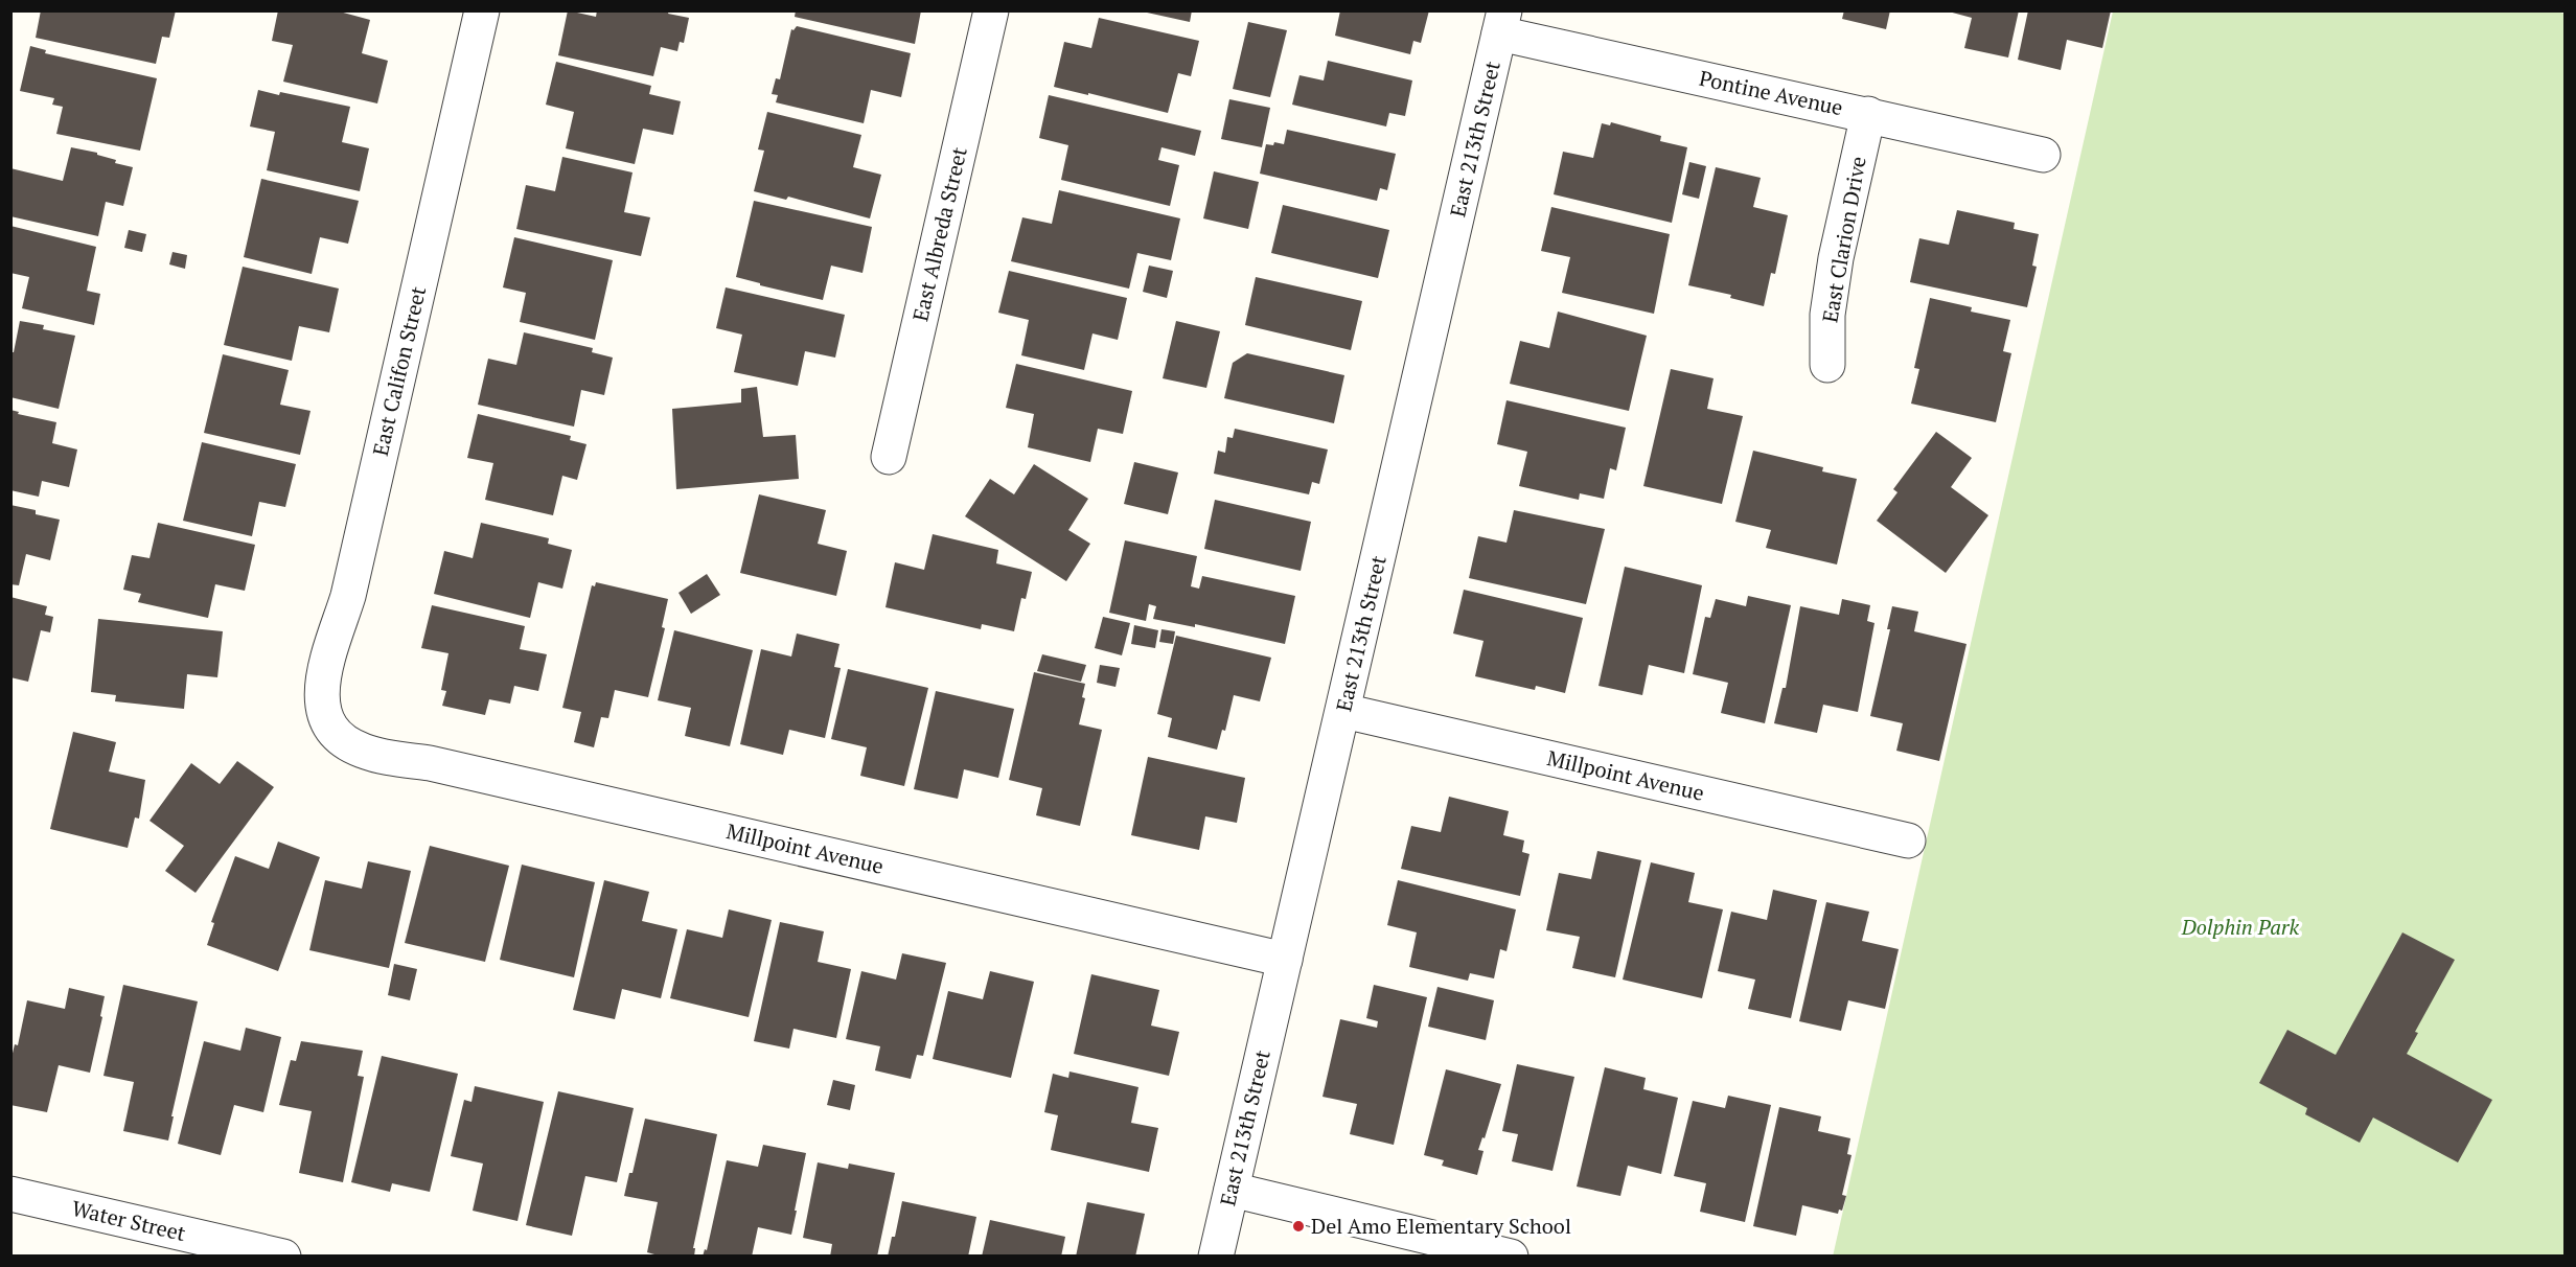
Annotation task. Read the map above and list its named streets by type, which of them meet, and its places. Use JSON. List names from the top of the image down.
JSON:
{
  "streets": {
    "street": [
      "Pontine Avenue",
      "East 213th Street",
      "East Albreda Street",
      "East Clarion Drive",
      "East Califon Street",
      "Millpoint Avenue",
      "Water Street"
    ]
  },
  "crossings": [
    ["Pontine Avenue", "East 213th Street"],
    ["Pontine Avenue", "East Clarion Drive"],
    ["East 213th Street", "Millpoint Avenue"],
    ["East Califon Street", "Millpoint Avenue"]
  ],
  "parks": ["Dolphin Park"],
  "places": ["Del Amo Elementary School"]
}
